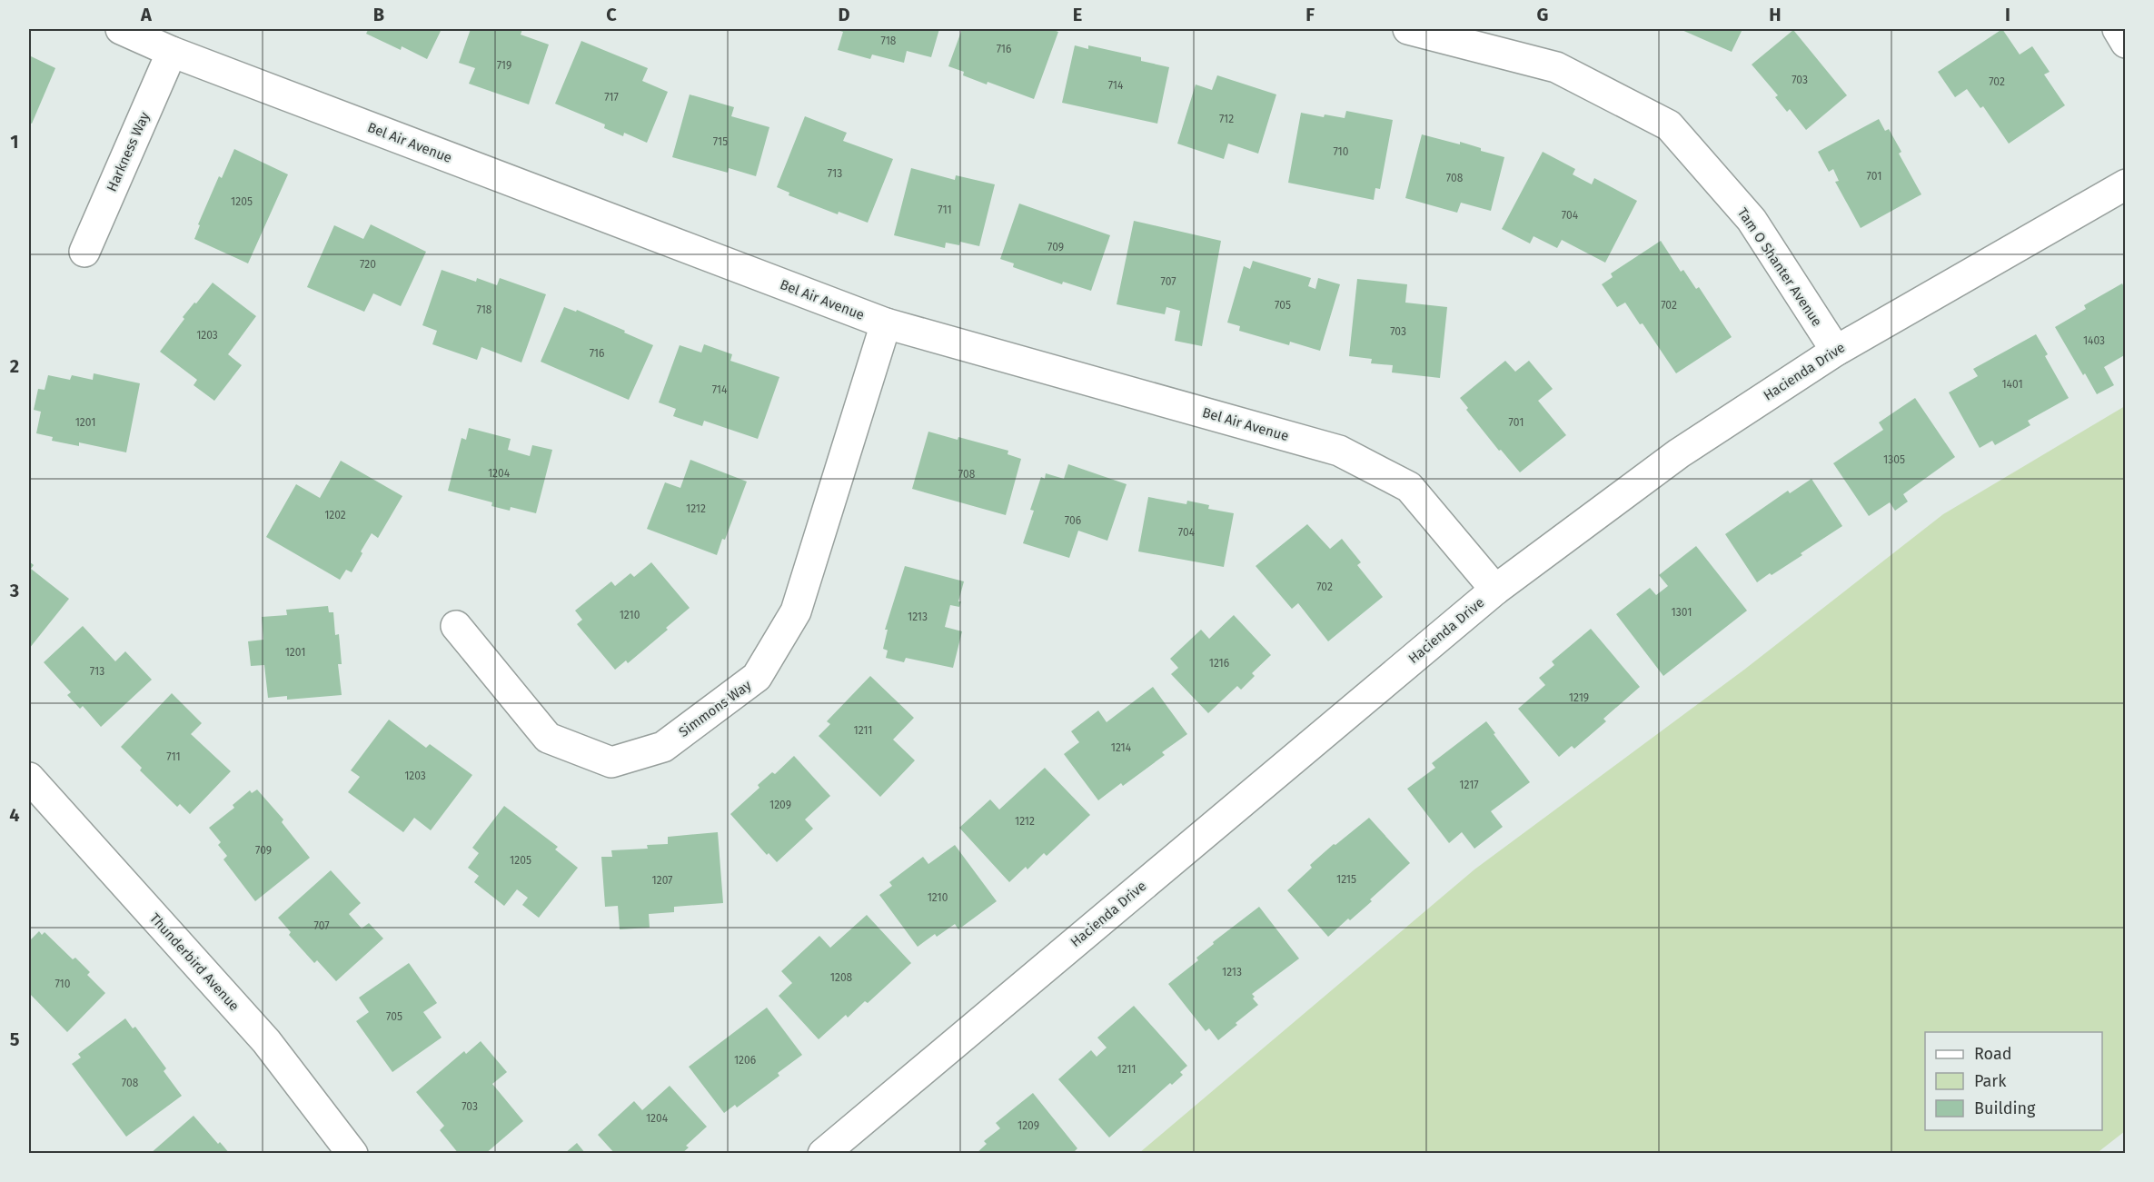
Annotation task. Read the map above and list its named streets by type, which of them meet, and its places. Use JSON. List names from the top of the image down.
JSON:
{
  "streets": {
    "street": [
      "Bel Air Avenue",
      "Harkness Way",
      "Tam O Shanter Avenue",
      "Hacienda Drive",
      "Simmons Way",
      "Thunderbird Avenue"
    ]
  },
  "crossings": [
    ["Bel Air Avenue", "Harkness Way"],
    ["Bel Air Avenue", "Hacienda Drive"],
    ["Bel Air Avenue", "Simmons Way"],
    ["Tam O Shanter Avenue", "Hacienda Drive"]
  ],
  "house_numbers": [
    "718",
    "716",
    "719",
    "703",
    "702",
    "714",
    "717",
    "712",
    "715",
    "710",
    "713",
    "701",
    "708",
    "1205",
    "711",
    "704",
    "709",
    "720",
    "707",
    "705",
    "702",
    "718",
    "703",
    "1203",
    "1403",
    "716",
    "1401",
    "714",
    "1201",
    "701",
    "1305",
    "1204",
    "708",
    "1212",
    "1202",
    "706",
    "704",
    "702",
    "1301",
    "1210",
    "1213",
    "1201",
    "1216",
    "713",
    "1219",
    "1211",
    "1214",
    "711",
    "1203",
    "1217",
    "1209",
    "1212",
    "709",
    "1205",
    "1215",
    "1207",
    "1210",
    "707",
    "1213",
    "1208",
    "710",
    "705",
    "1206",
    "1211",
    "708",
    "703",
    "1204",
    "1209"
  ],
  "legend": ["Road", "Park", "Building"],
  "grid": {
    "columns": [
      "A",
      "B",
      "C",
      "D",
      "E",
      "F",
      "G",
      "H",
      "I"
    ],
    "rows": [
      "1",
      "2",
      "3",
      "4",
      "5"
    ]
  }
}
